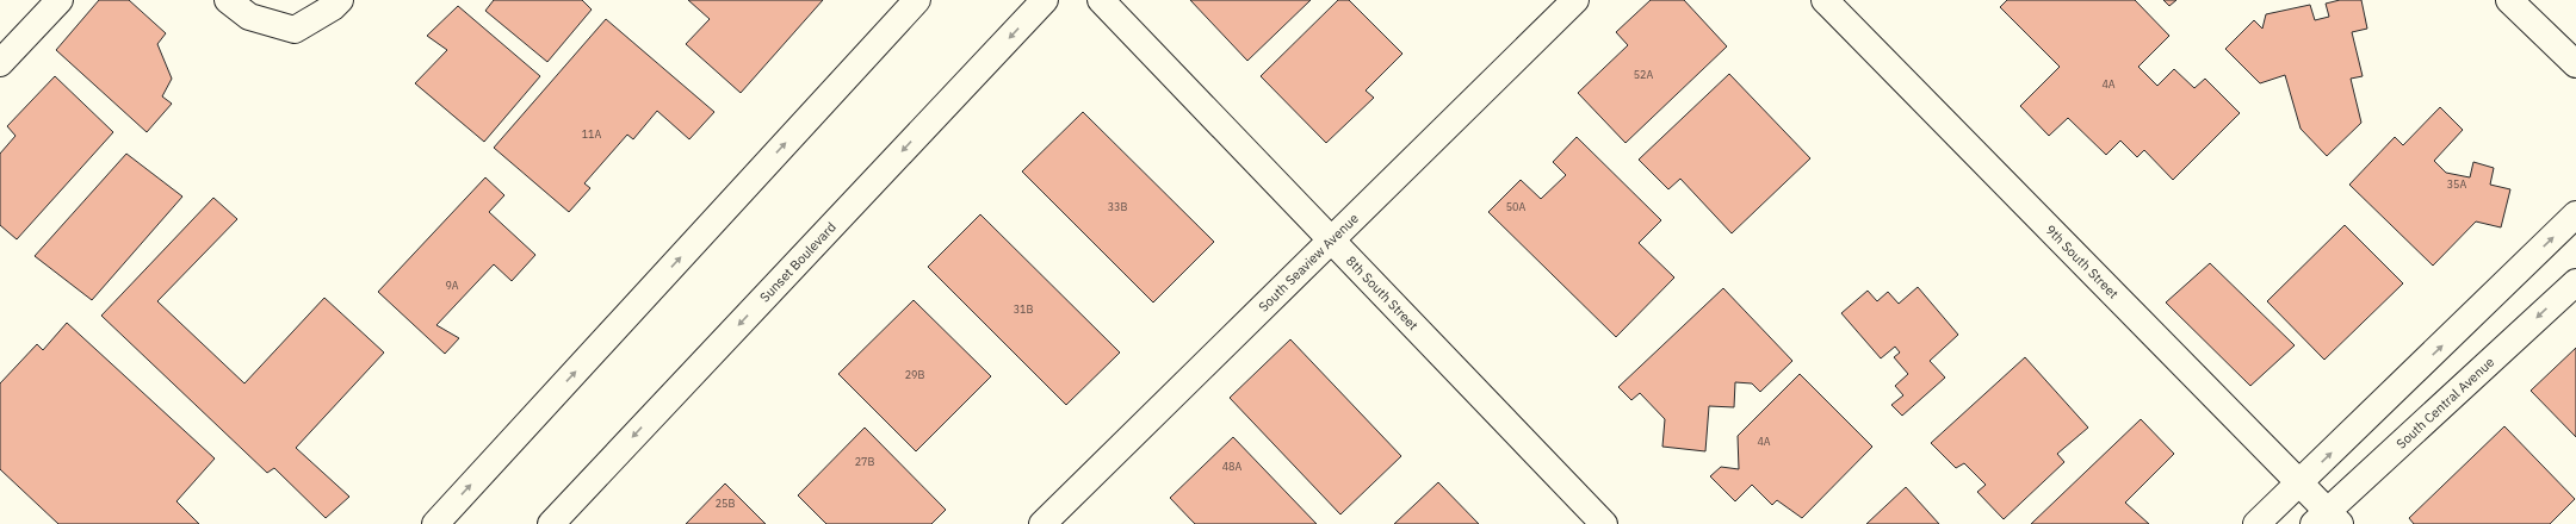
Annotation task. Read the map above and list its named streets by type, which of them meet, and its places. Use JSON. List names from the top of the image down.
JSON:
{
  "streets": {
    "street": [
      "South Seaview Avenue",
      "Sunset Boulevard",
      "9th South Street",
      "8th South Street",
      "South Central Avenue"
    ]
  },
  "crossings": [
    ["South Seaview Avenue", "8th South Street"],
    ["9th South Street", "South Central Avenue"]
  ],
  "house_numbers": [
    "52A",
    "4A",
    "11A",
    "35A",
    "33B",
    "50A",
    "9A",
    "31B",
    "29B",
    "4A",
    "27B",
    "48A",
    "25B"
  ]
}
